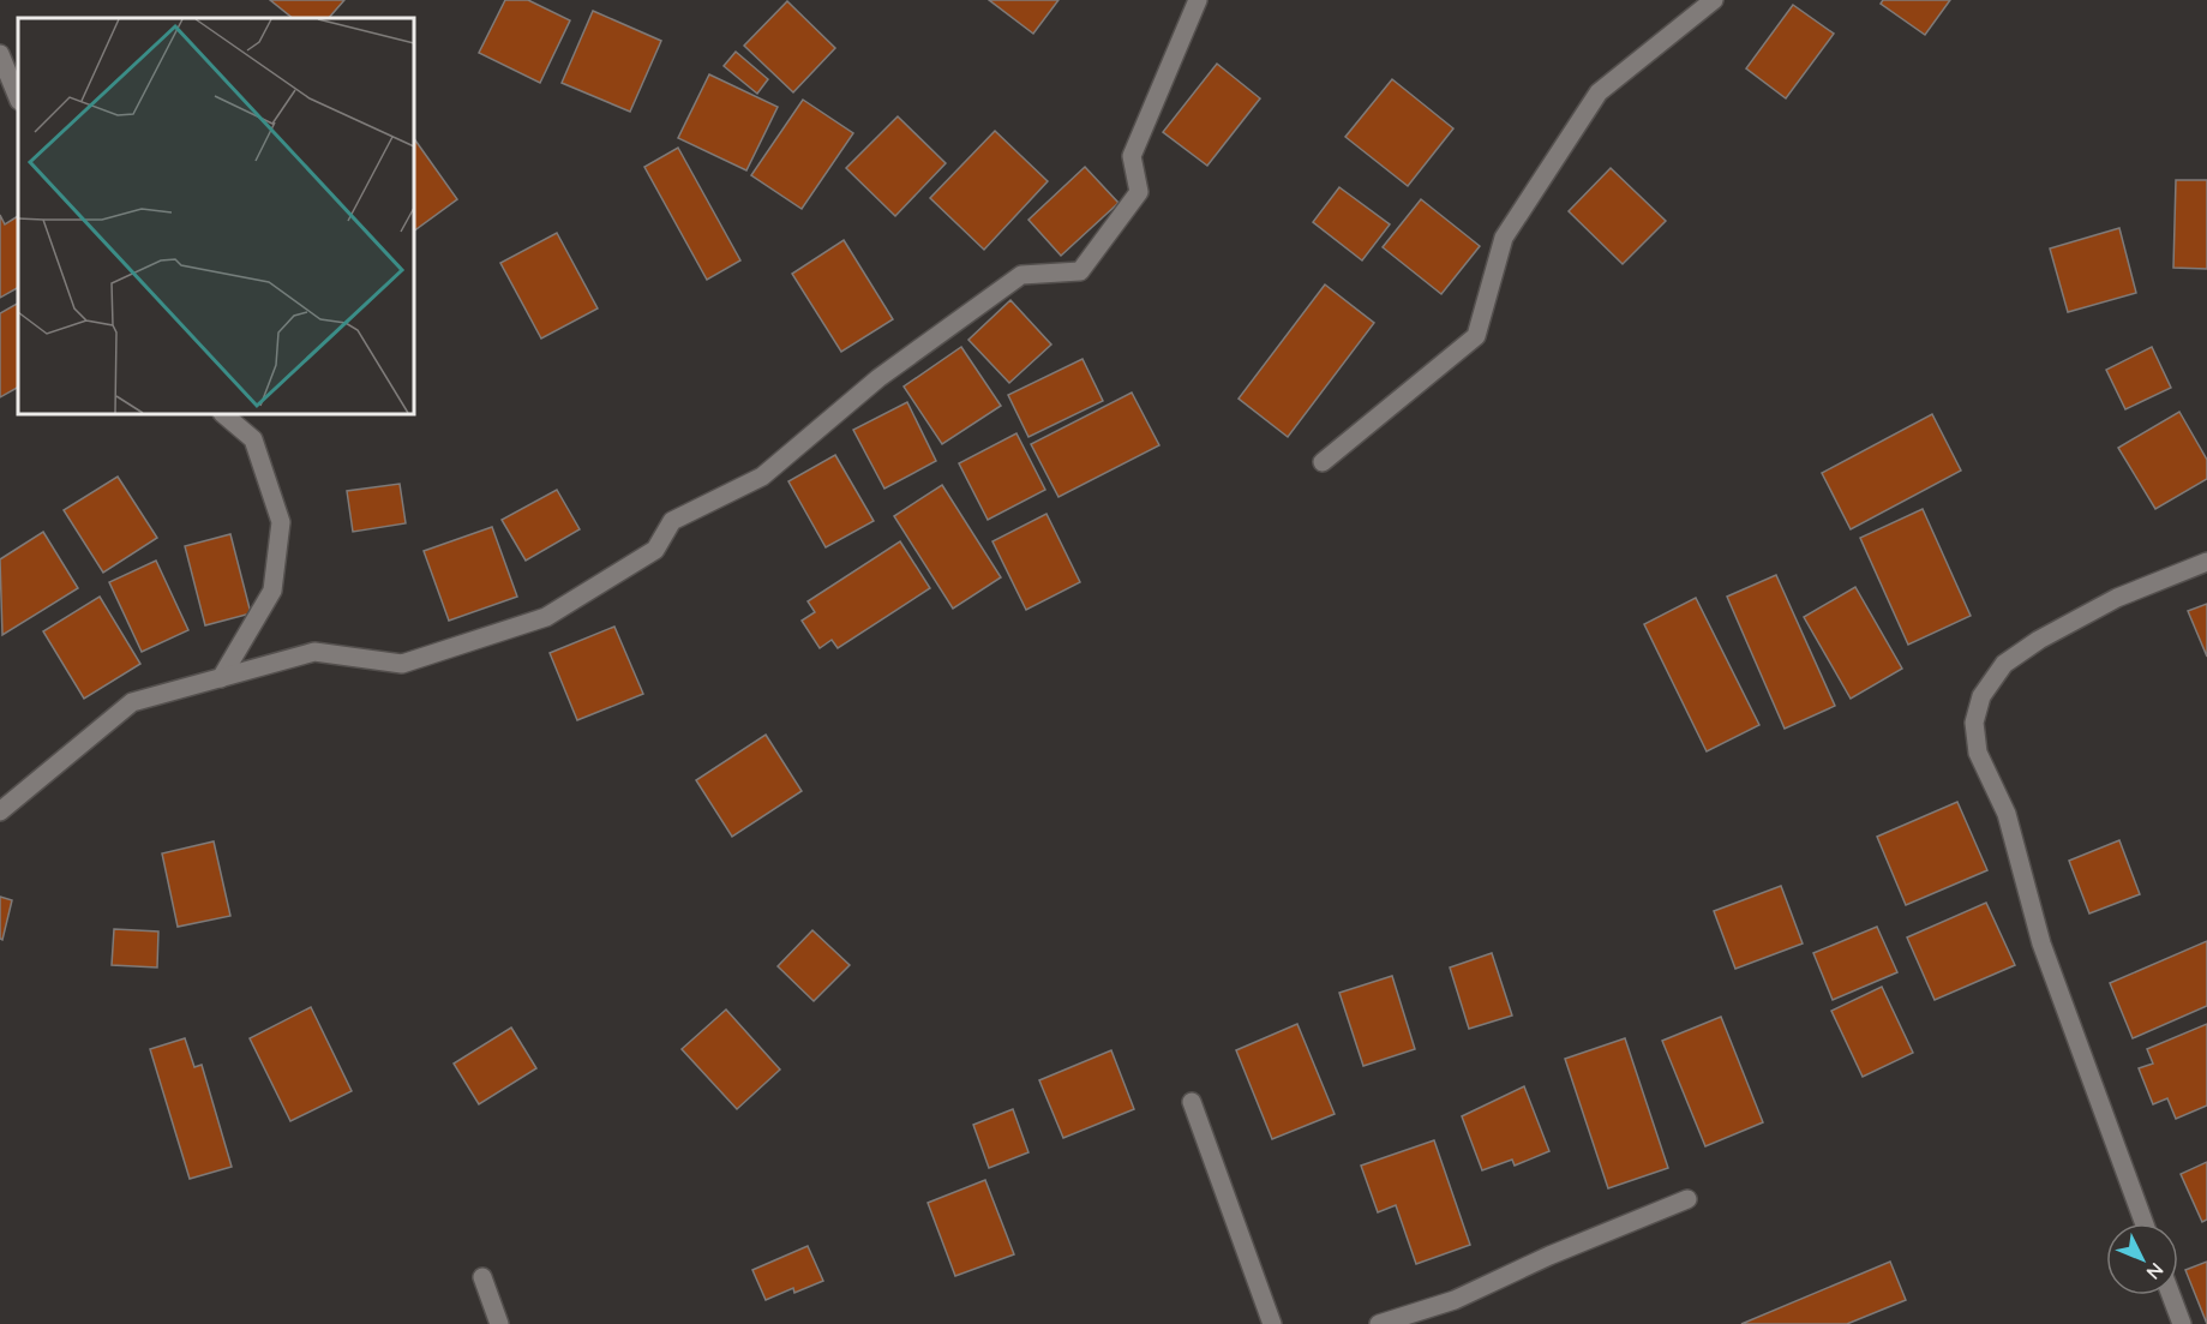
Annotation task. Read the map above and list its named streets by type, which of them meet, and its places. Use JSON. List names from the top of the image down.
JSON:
{
  "north": "bottom right"
}
